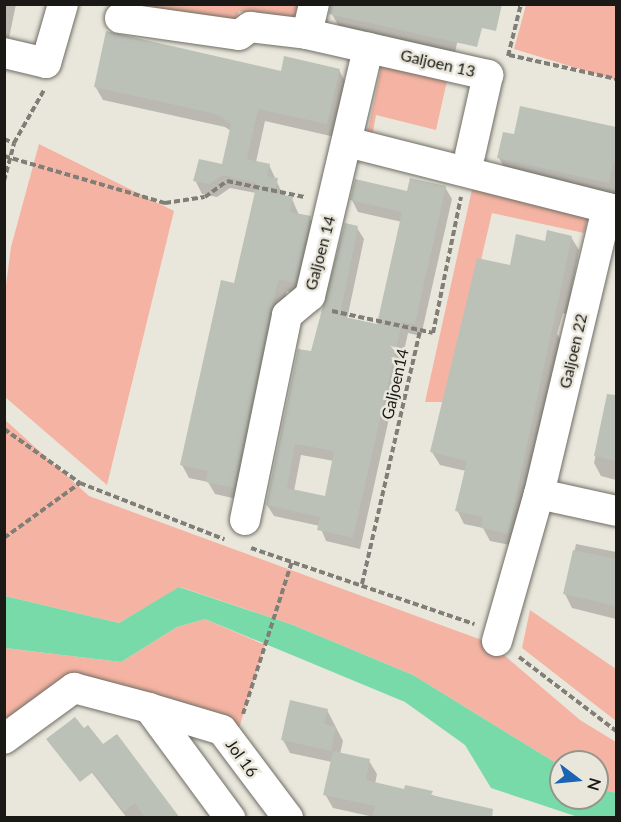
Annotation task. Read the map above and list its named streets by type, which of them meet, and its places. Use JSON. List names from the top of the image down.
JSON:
{
  "streets": {
    "street": [
      "Galjoen 13",
      "Galjoen 14",
      "Galjoen 22",
      "Jol 16"
    ],
    "path": ["Galjoen14"]
  },
  "crossings": [
    ["Galjoen 13", "Galjoen 14"],
    ["Galjoen 13", "Galjoen 22"],
    ["Galjoen 13", "Galjoen14"],
    ["Galjoen 14", "Galjoen 22"],
    ["Galjoen 22", "Galjoen14"]
  ],
  "north": "right"
}
